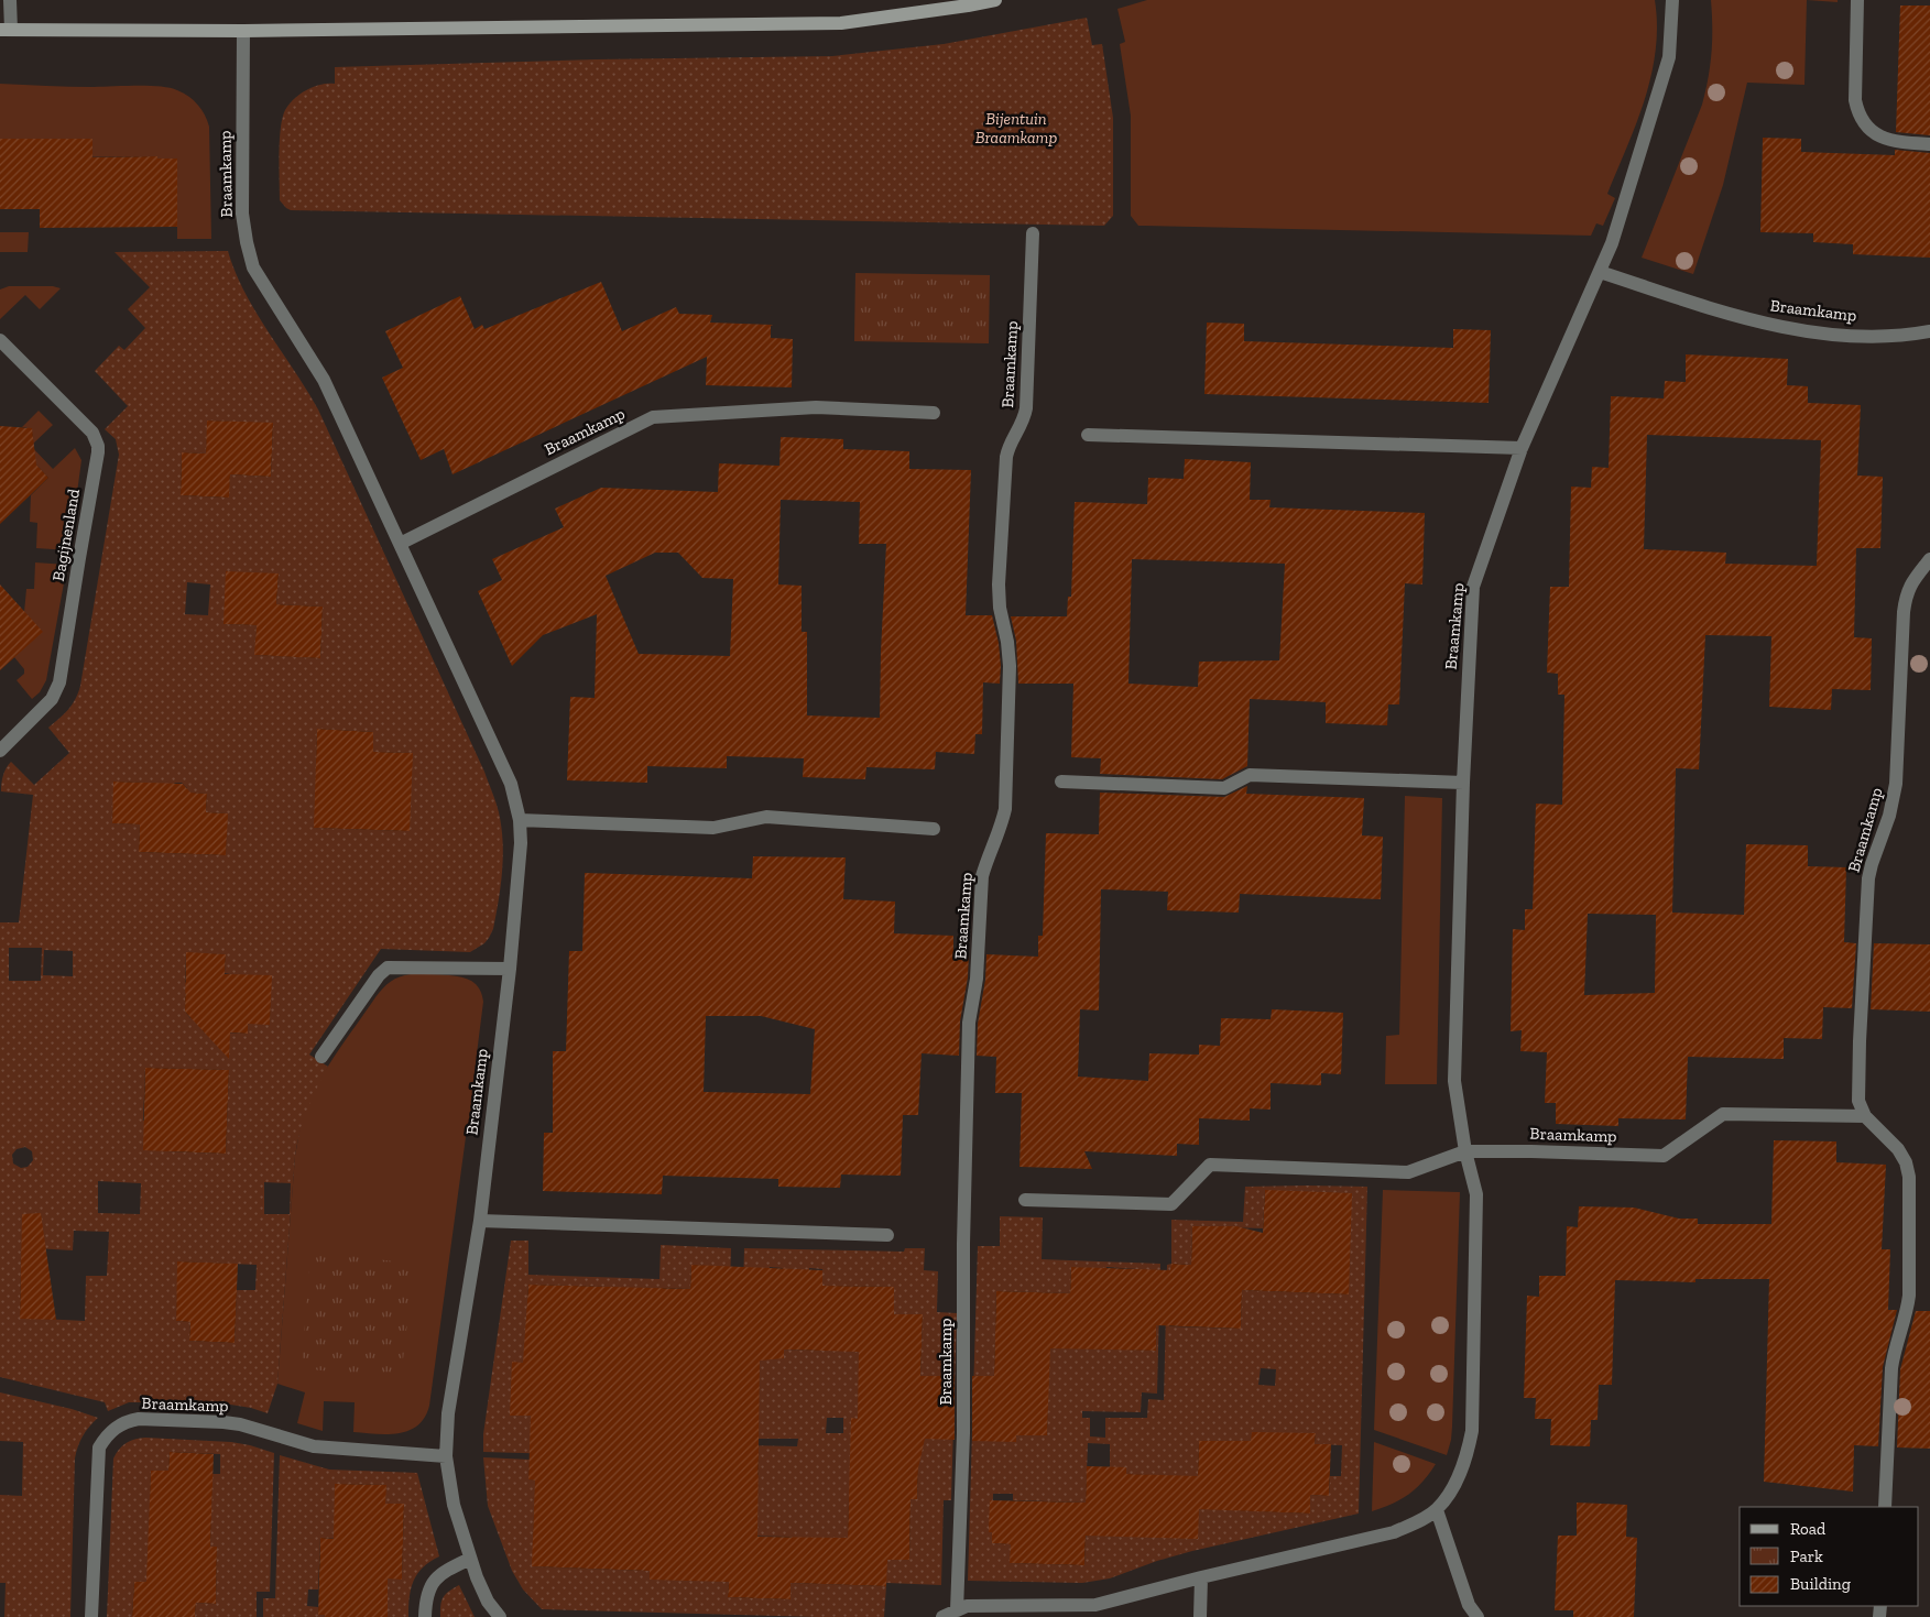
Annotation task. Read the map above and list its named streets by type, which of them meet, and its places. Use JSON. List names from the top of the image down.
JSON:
{
  "streets": {
    "street": ["Braamkamp", "Bagijnenland"]
  },
  "parks": ["Bijentuin Braamkamp"],
  "legend": ["Road", "Park", "Building"]
}
